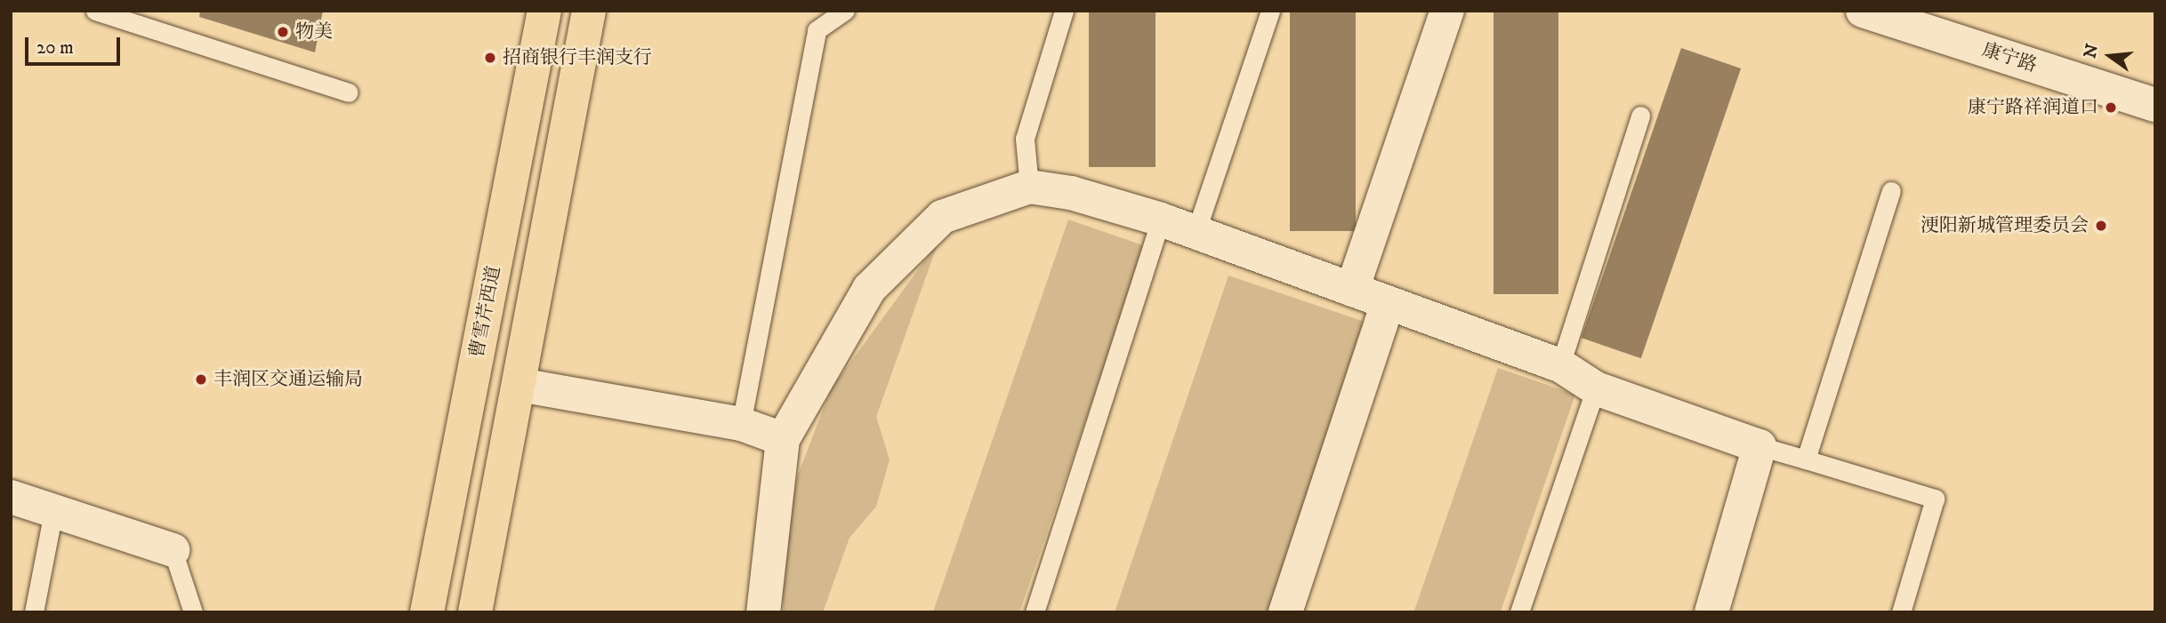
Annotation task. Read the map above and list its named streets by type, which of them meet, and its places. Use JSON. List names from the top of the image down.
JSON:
{
  "streets": {
    "main road": ["曹雪芹西道"],
    "street": ["康宁路"]
  },
  "places": [
    "物美",
    "招商银行丰润支行",
    "康宁路祥润道口",
    "浭阳新城管理委员会",
    "丰润区交通运输局"
  ],
  "scale_bar": "20 m",
  "north": "left"
}
